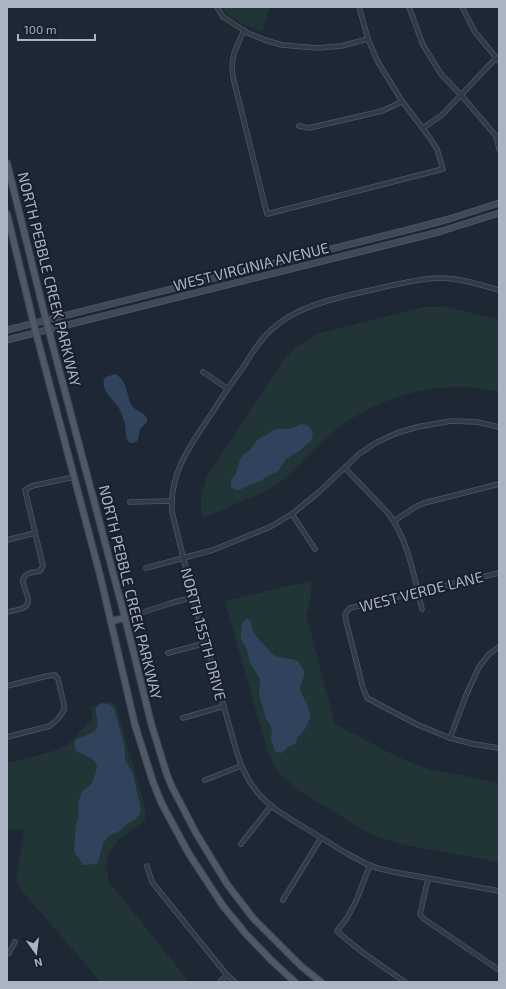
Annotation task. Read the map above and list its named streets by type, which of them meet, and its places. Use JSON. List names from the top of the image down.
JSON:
{
  "streets": {
    "main road": ["WEST VIRGINIA AVENUE", "NORTH PEBBLE CREEK PARKWAY"],
    "street": ["WEST VERDE LANE", "NORTH 155TH DRIVE"]
  },
  "crossings": [
    ["WEST VIRGINIA AVENUE", "NORTH PEBBLE CREEK PARKWAY"]
  ],
  "scale_bar": "100 m",
  "north": "bottom"
}
